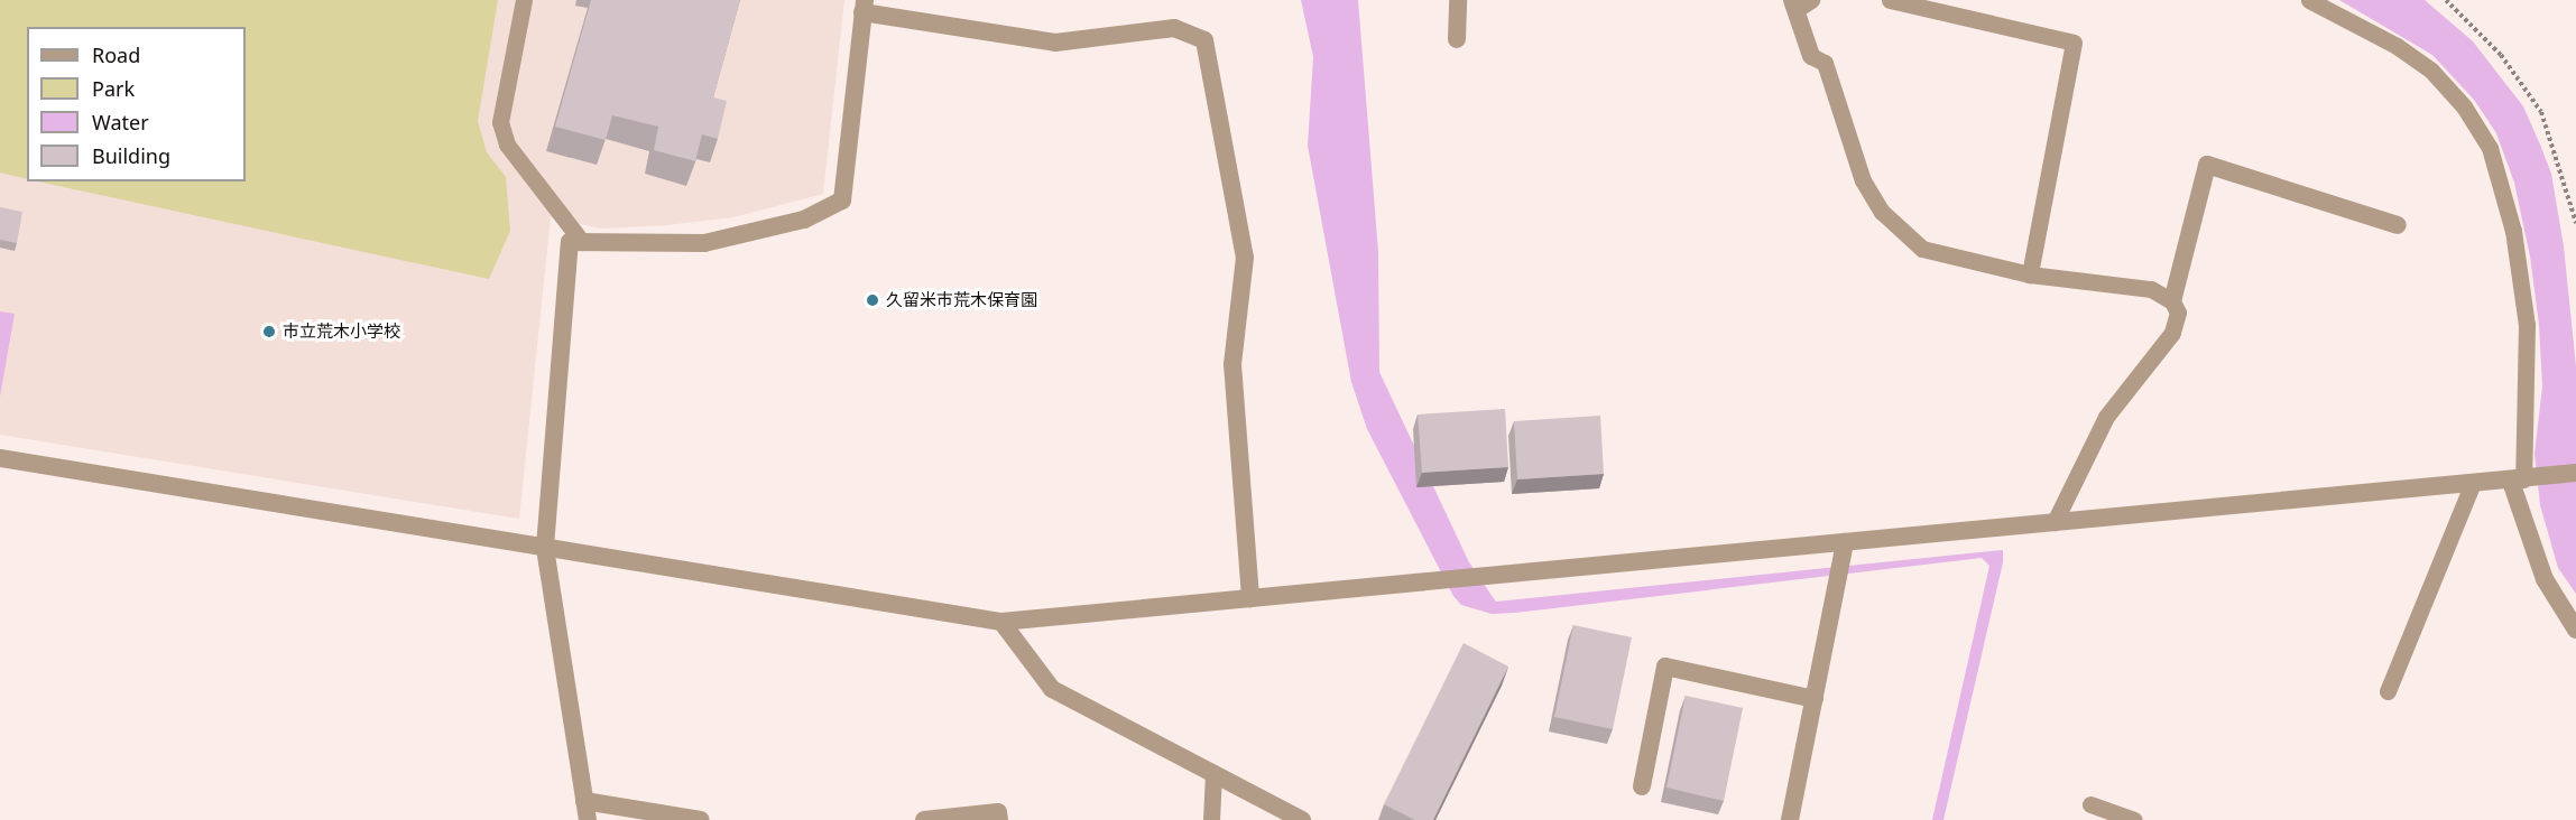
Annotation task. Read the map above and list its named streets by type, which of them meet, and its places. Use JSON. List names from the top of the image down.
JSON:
{
  "places": ["久留米市荒木保育園", "市立荒木小学校"],
  "legend": [
    "Road",
    "Park",
    "Water",
    "Building"
  ]
}
